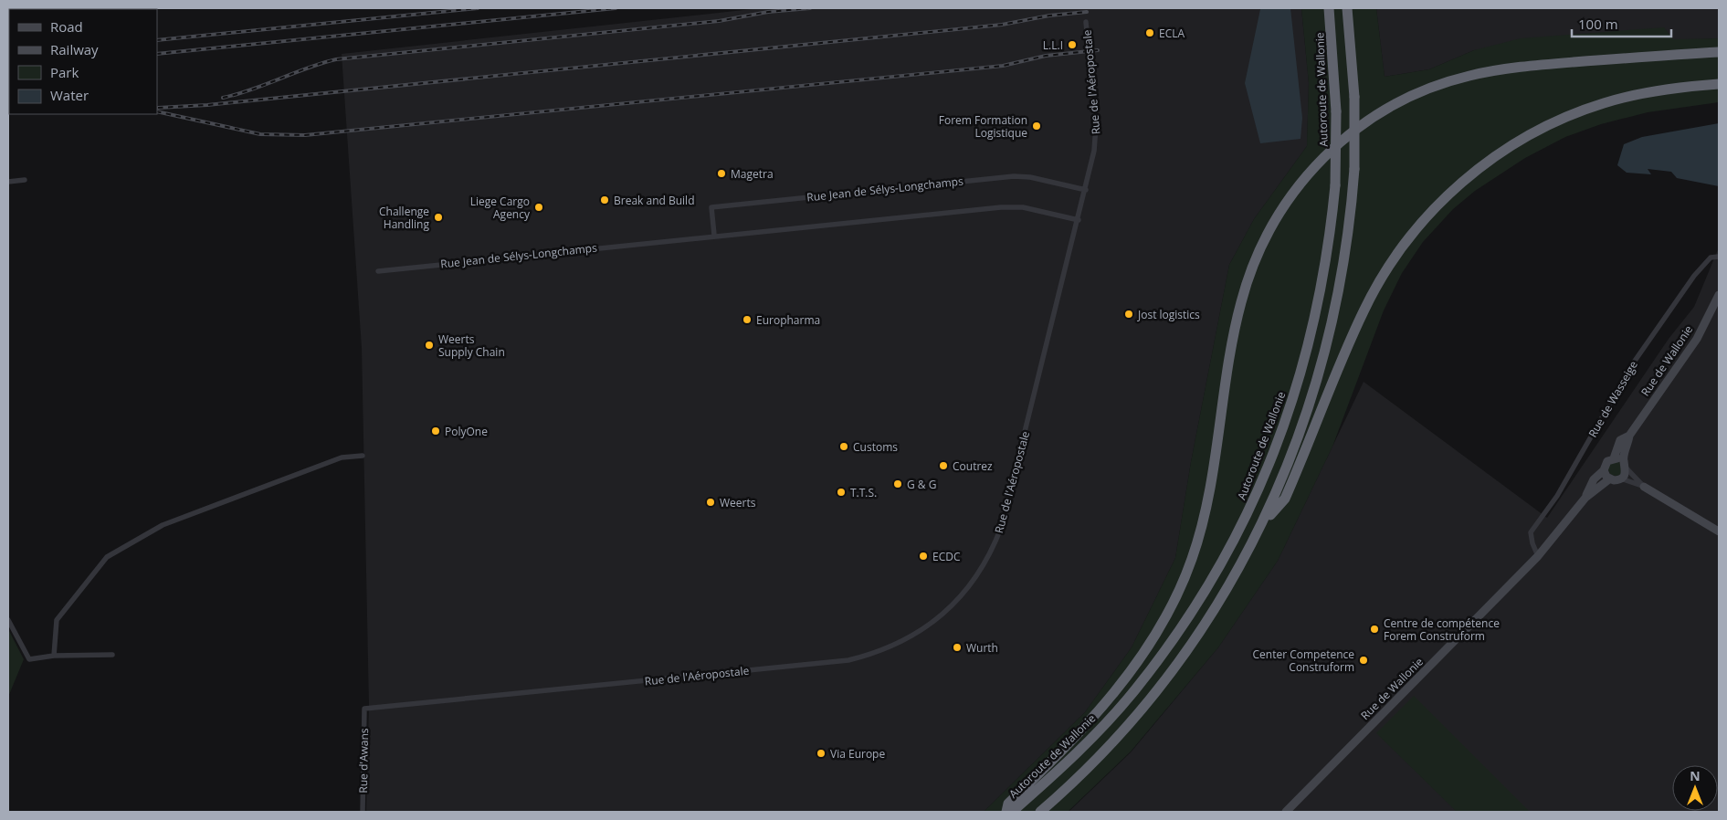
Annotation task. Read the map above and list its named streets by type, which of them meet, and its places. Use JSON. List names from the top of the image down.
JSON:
{
  "streets": {
    "highway": ["Autoroute de Wallonie"],
    "street": [
      "Rue de l'Aéropostale",
      "Rue Jean de Sélys-Longchamps",
      "Rue de Wallonie",
      "Rue de Wasseige",
      "Rue d'Awans"
    ]
  },
  "crossings": [
    ["Rue de l'Aéropostale", "Rue Jean de Sélys-Longchamps"],
    ["Rue de l'Aéropostale", "Rue d'Awans"],
    ["Rue de Wallonie", "Rue de Wasseige"]
  ],
  "places": [
    "ECLA",
    "L.L.I",
    "Forem Formation Logistique",
    "Magetra",
    "Break and Build",
    "Liege Cargo Agency",
    "Challenge Handling",
    "Jost logistics",
    "Europharma",
    "Weerts Supply Chain",
    "PolyOne",
    "Customs",
    "Coutrez",
    "G & G",
    "T.T.S.",
    "Weerts",
    "ECDC",
    "Centre de compétence Forem Construform",
    "Wurth",
    "Center Competence Construform",
    "Via Europe"
  ],
  "legend": [
    "Road",
    "Railway",
    "Park",
    "Water"
  ],
  "scale_bar": "100 m",
  "north": "top"
}
